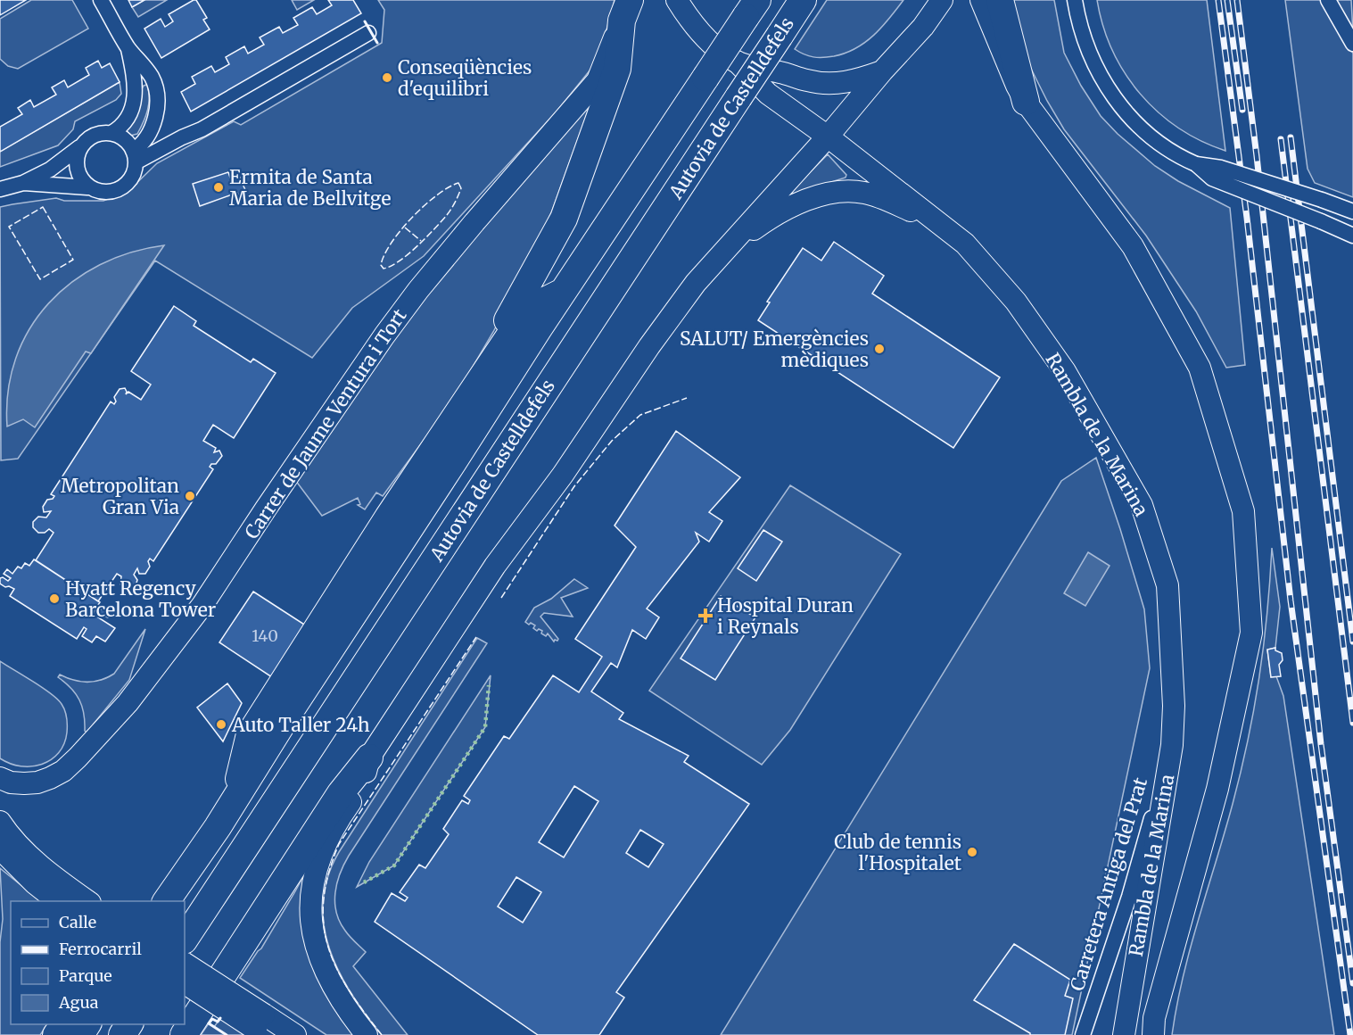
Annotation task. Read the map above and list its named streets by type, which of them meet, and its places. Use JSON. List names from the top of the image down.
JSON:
{
  "streets": {
    "highway": ["Autovia de Castelldefels"],
    "street": ["Carrer de Jaume Ventura i Tort", "Rambla de la Marina", "Carretera Antiga del Prat"]
  },
  "crossings": [
    ["Rambla de la Marina", "Carretera Antiga del Prat"]
  ],
  "places": {
    "other": [
      "Conseqüències d'equilibri",
      "Ermita de Santa Maria de Bellvitge",
      "SALUT/ Emergències mèdiques",
      "Metropolitan Gran Via",
      "Hyatt Regency Barcelona Tower",
      "Auto Taller 24h",
      "Club de tennis l'Hospitalet"
    ],
    "health": ["Hospital Duran i Reynals"]
  },
  "house_numbers": ["140"],
  "legend": [
    "Calle",
    "Ferrocarril",
    "Parque",
    "Agua"
  ]
}
